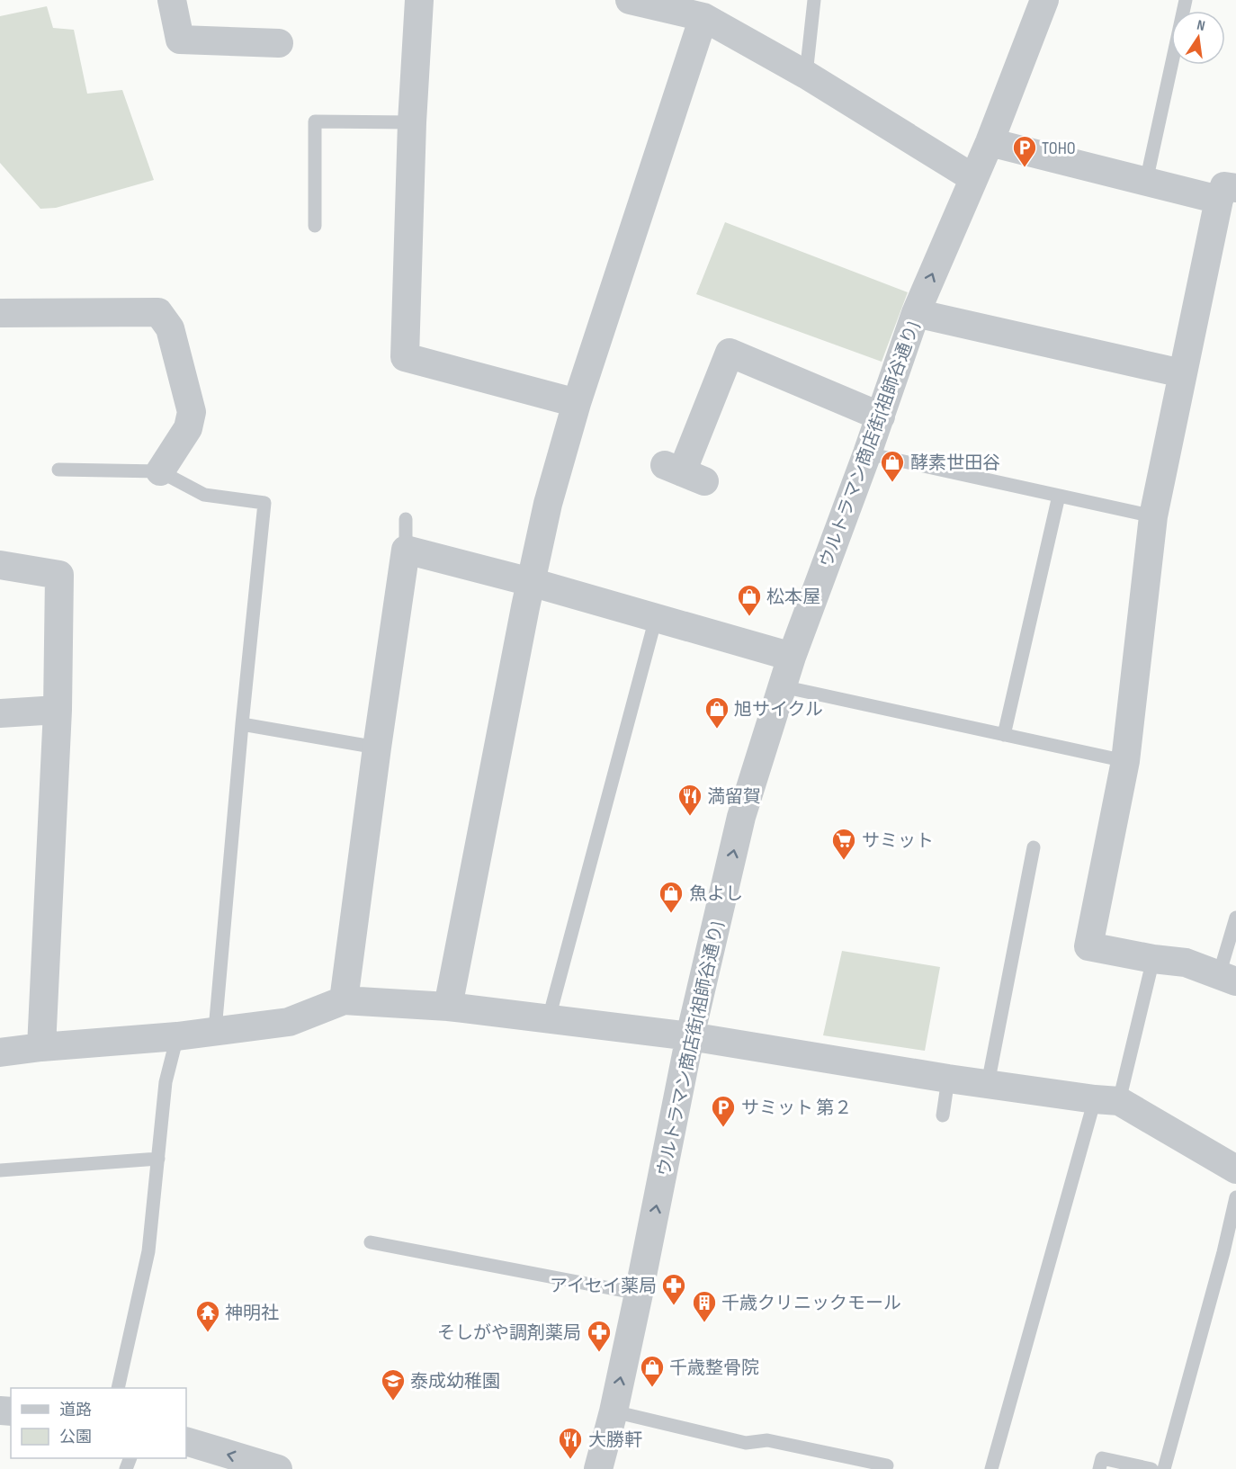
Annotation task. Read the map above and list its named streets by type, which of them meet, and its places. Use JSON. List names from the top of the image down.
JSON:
{
  "streets": {
    "street": ["ウルトラマン商店街(祖師谷通り)"]
  },
  "places": {
    "parking": ["TOHO", "サミット 第２"],
    "shop": [
      "酵素世田谷",
      "松本屋",
      "旭サイクル",
      "魚よし",
      "千歳整骨院"
    ],
    "restaurant": ["満留賀", "大勝軒"],
    "supermarket": ["サミット"],
    "pharmacy": ["アイセイ薬局", "そしがや調剤薬局"],
    "building": ["千歳クリニックモール"],
    "temple": ["神明社"],
    "school or university": ["泰成幼稚園"]
  },
  "legend": ["道路", "公園"],
  "north": "top"
}
